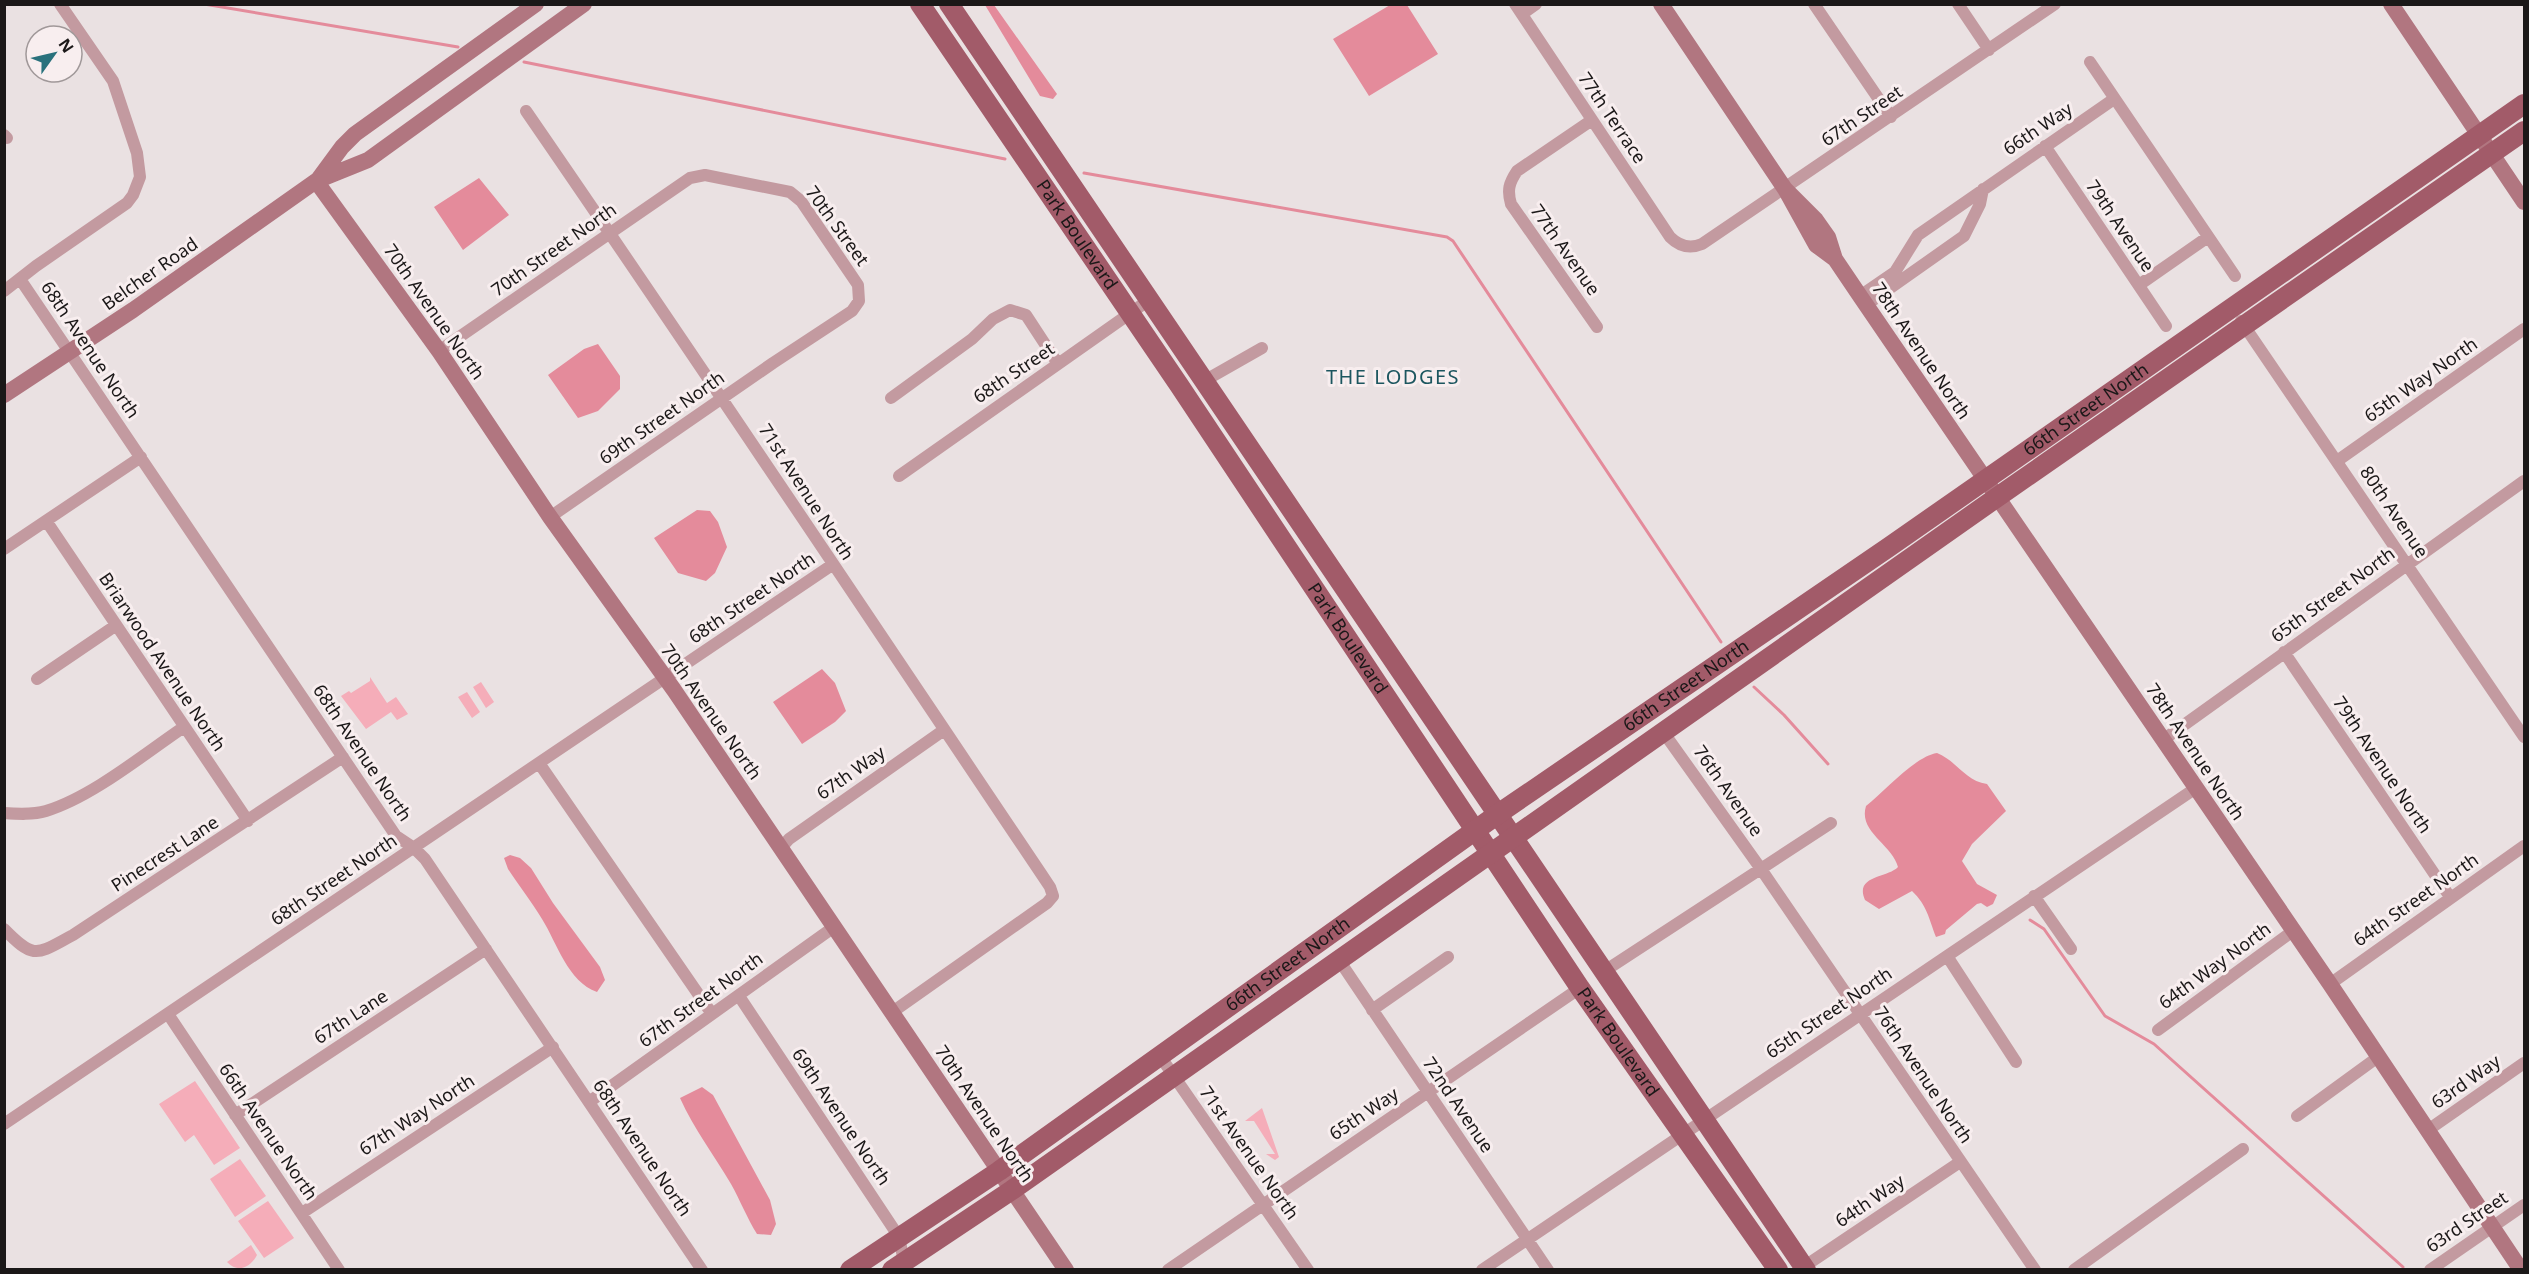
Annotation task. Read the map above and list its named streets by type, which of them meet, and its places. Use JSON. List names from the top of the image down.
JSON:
{
  "streets": {
    "main road": ["Park Boulevard", "66th Street North"],
    "street": [
      "67th Street",
      "77th Terrace",
      "66th Way",
      "70th Street",
      "79th Avenue",
      "70th Street North",
      "77th Avenue",
      "Belcher Road",
      "70th Avenue North",
      "68th Avenue North",
      "78th Avenue North",
      "68th Street",
      "65th Way North",
      "69th Street North",
      "71st Avenue North",
      "80th Avenue",
      "65th Street North",
      "68th Street North",
      "Briarwood Avenue North",
      "79th Avenue North",
      "67th Way",
      "76th Avenue",
      "Pinecrest Lane",
      "64th Street North",
      "64th Way North",
      "67th Street North",
      "67th Lane",
      "76th Avenue North",
      "63rd Way",
      "72nd Avenue",
      "65th Way",
      "67th Way North",
      "69th Avenue North",
      "66th Avenue North",
      "64th Way",
      "63rd Street"
    ]
  },
  "crossings": [
    ["67th Street", "77th Terrace"],
    ["67th Street", "78th Avenue North"],
    ["77th Terrace", "77th Avenue"],
    ["66th Way", "79th Avenue"],
    ["66th Way", "78th Avenue North"],
    ["70th Street", "70th Street North"],
    ["70th Street", "69th Street North"],
    ["Park Boulevard", "68th Street"],
    ["Park Boulevard", "66th Street North"],
    ["Park Boulevard", "65th Street North"],
    ["Park Boulevard", "65th Way"],
    ["Park Boulevard", "64th Way"],
    ["70th Street North", "70th Avenue North"],
    ["70th Street North", "71st Avenue North"],
    ["Belcher Road", "70th Avenue North"],
    ["Belcher Road", "68th Avenue North"],
    ["70th Avenue North", "66th Street North"],
    ["70th Avenue North", "69th Street North"],
    ["70th Avenue North", "71st Avenue North"],
    ["70th Avenue North", "68th Street North"],
    ["70th Avenue North", "67th Way"],
    ["70th Avenue North", "67th Street North"],
    ["68th Avenue North", "68th Street North"],
    ["68th Avenue North", "Pinecrest Lane"],
    ["68th Avenue North", "67th Street North"],
    ["68th Avenue North", "67th Lane"],
    ["68th Avenue North", "67th Way North"],
    ["78th Avenue North", "66th Street North"],
    ["78th Avenue North", "65th Street North"],
    ["78th Avenue North", "64th Street North"],
    ["78th Avenue North", "64th Way North"],
    ["78th Avenue North", "63rd Way"],
    ["78th Avenue North", "63rd Street"],
    ["65th Way North", "80th Avenue"],
    ["66th Street North", "71st Avenue North"],
    ["66th Street North", "80th Avenue"],
    ["66th Street North", "76th Avenue"],
    ["66th Street North", "72nd Avenue"],
    ["66th Street North", "69th Avenue North"],
    ["69th Street North", "71st Avenue North"],
    ["71st Avenue North", "68th Street North"],
    ["71st Avenue North", "67th Way"],
    ["71st Avenue North", "65th Way"],
    ["80th Avenue", "65th Street North"],
    ["65th Street North", "79th Avenue North"],
    ["65th Street North", "76th Avenue North"],
    ["65th Street North", "72nd Avenue"],
    ["68th Street North", "66th Avenue North"],
    ["Briarwood Avenue North", "Pinecrest Lane"],
    ["79th Avenue North", "64th Street North"],
    ["76th Avenue", "76th Avenue North"],
    ["67th Street North", "69th Avenue North"],
    ["67th Lane", "66th Avenue North"],
    ["76th Avenue North", "64th Way"],
    ["72nd Avenue", "65th Way"],
    ["67th Way North", "66th Avenue North"]
  ],
  "districts": ["THE LODGES"],
  "north": "top right"
}
